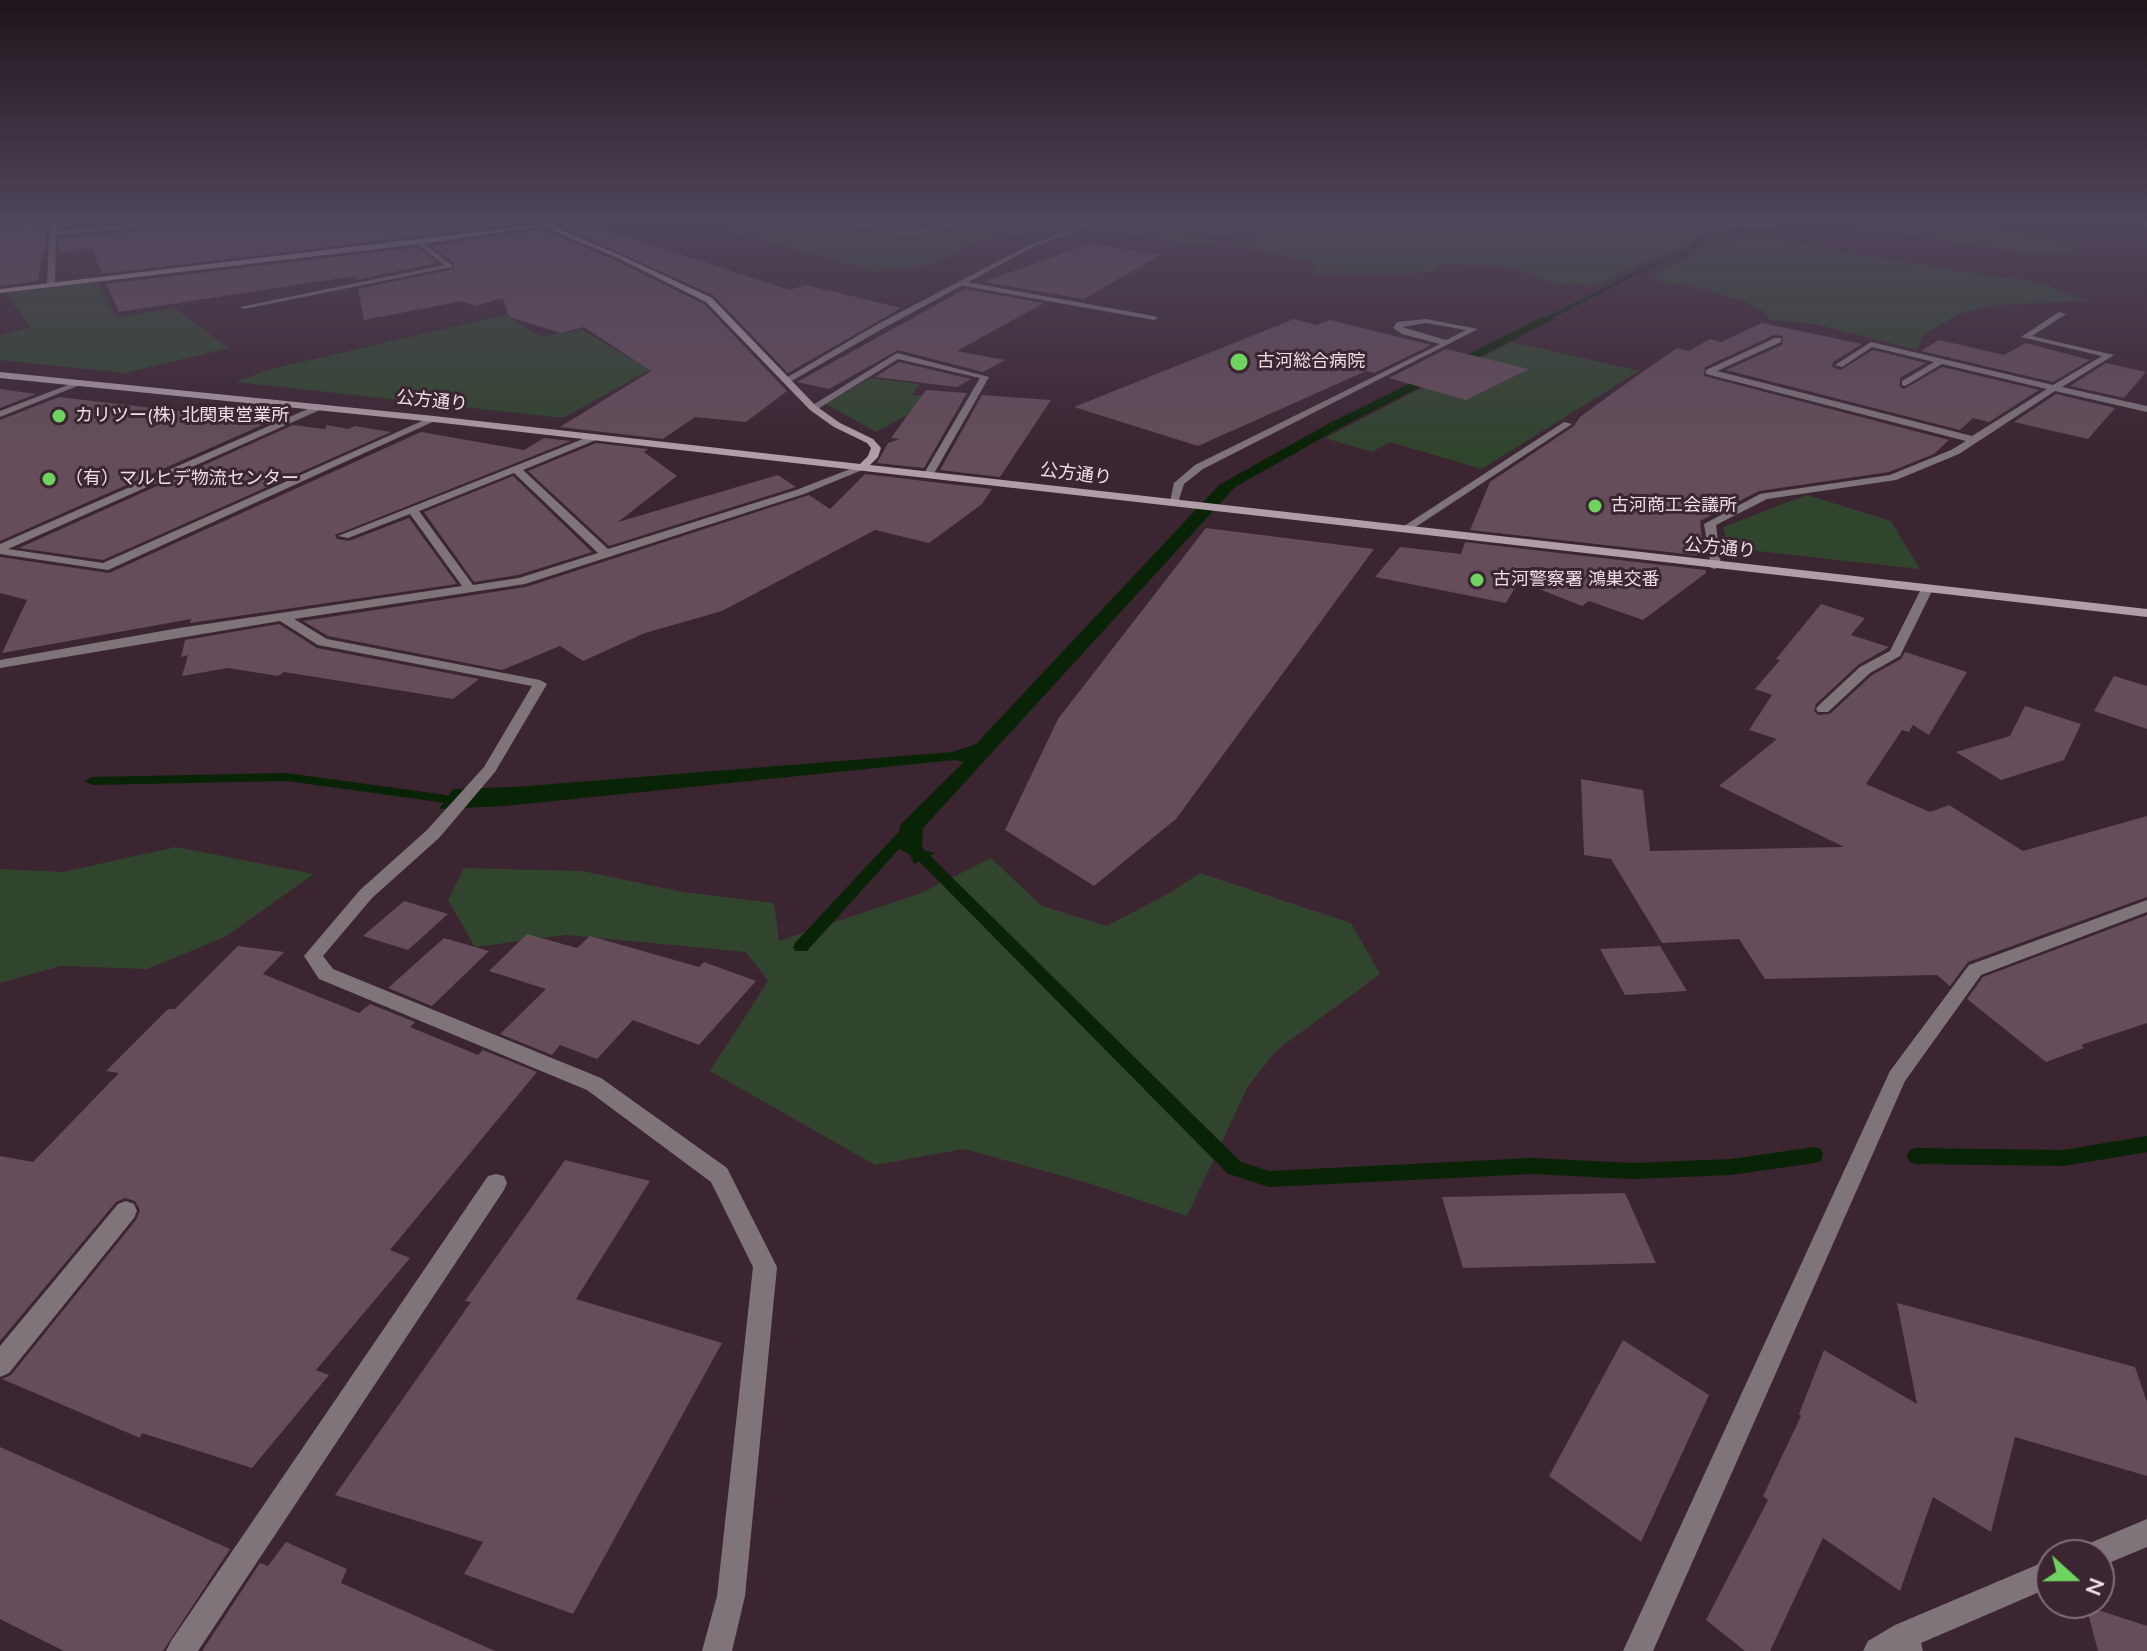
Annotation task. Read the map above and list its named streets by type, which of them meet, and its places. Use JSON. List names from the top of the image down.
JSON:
{
  "streets": {
    "street": ["公方通り"]
  },
  "places": [
    "古河総合病院",
    "カリツー(株) 北関東営業所",
    "（有）マルヒデ物流センター",
    "古河商工会議所",
    "古河警察署 鴻巣交番"
  ],
  "north": "right"
}
